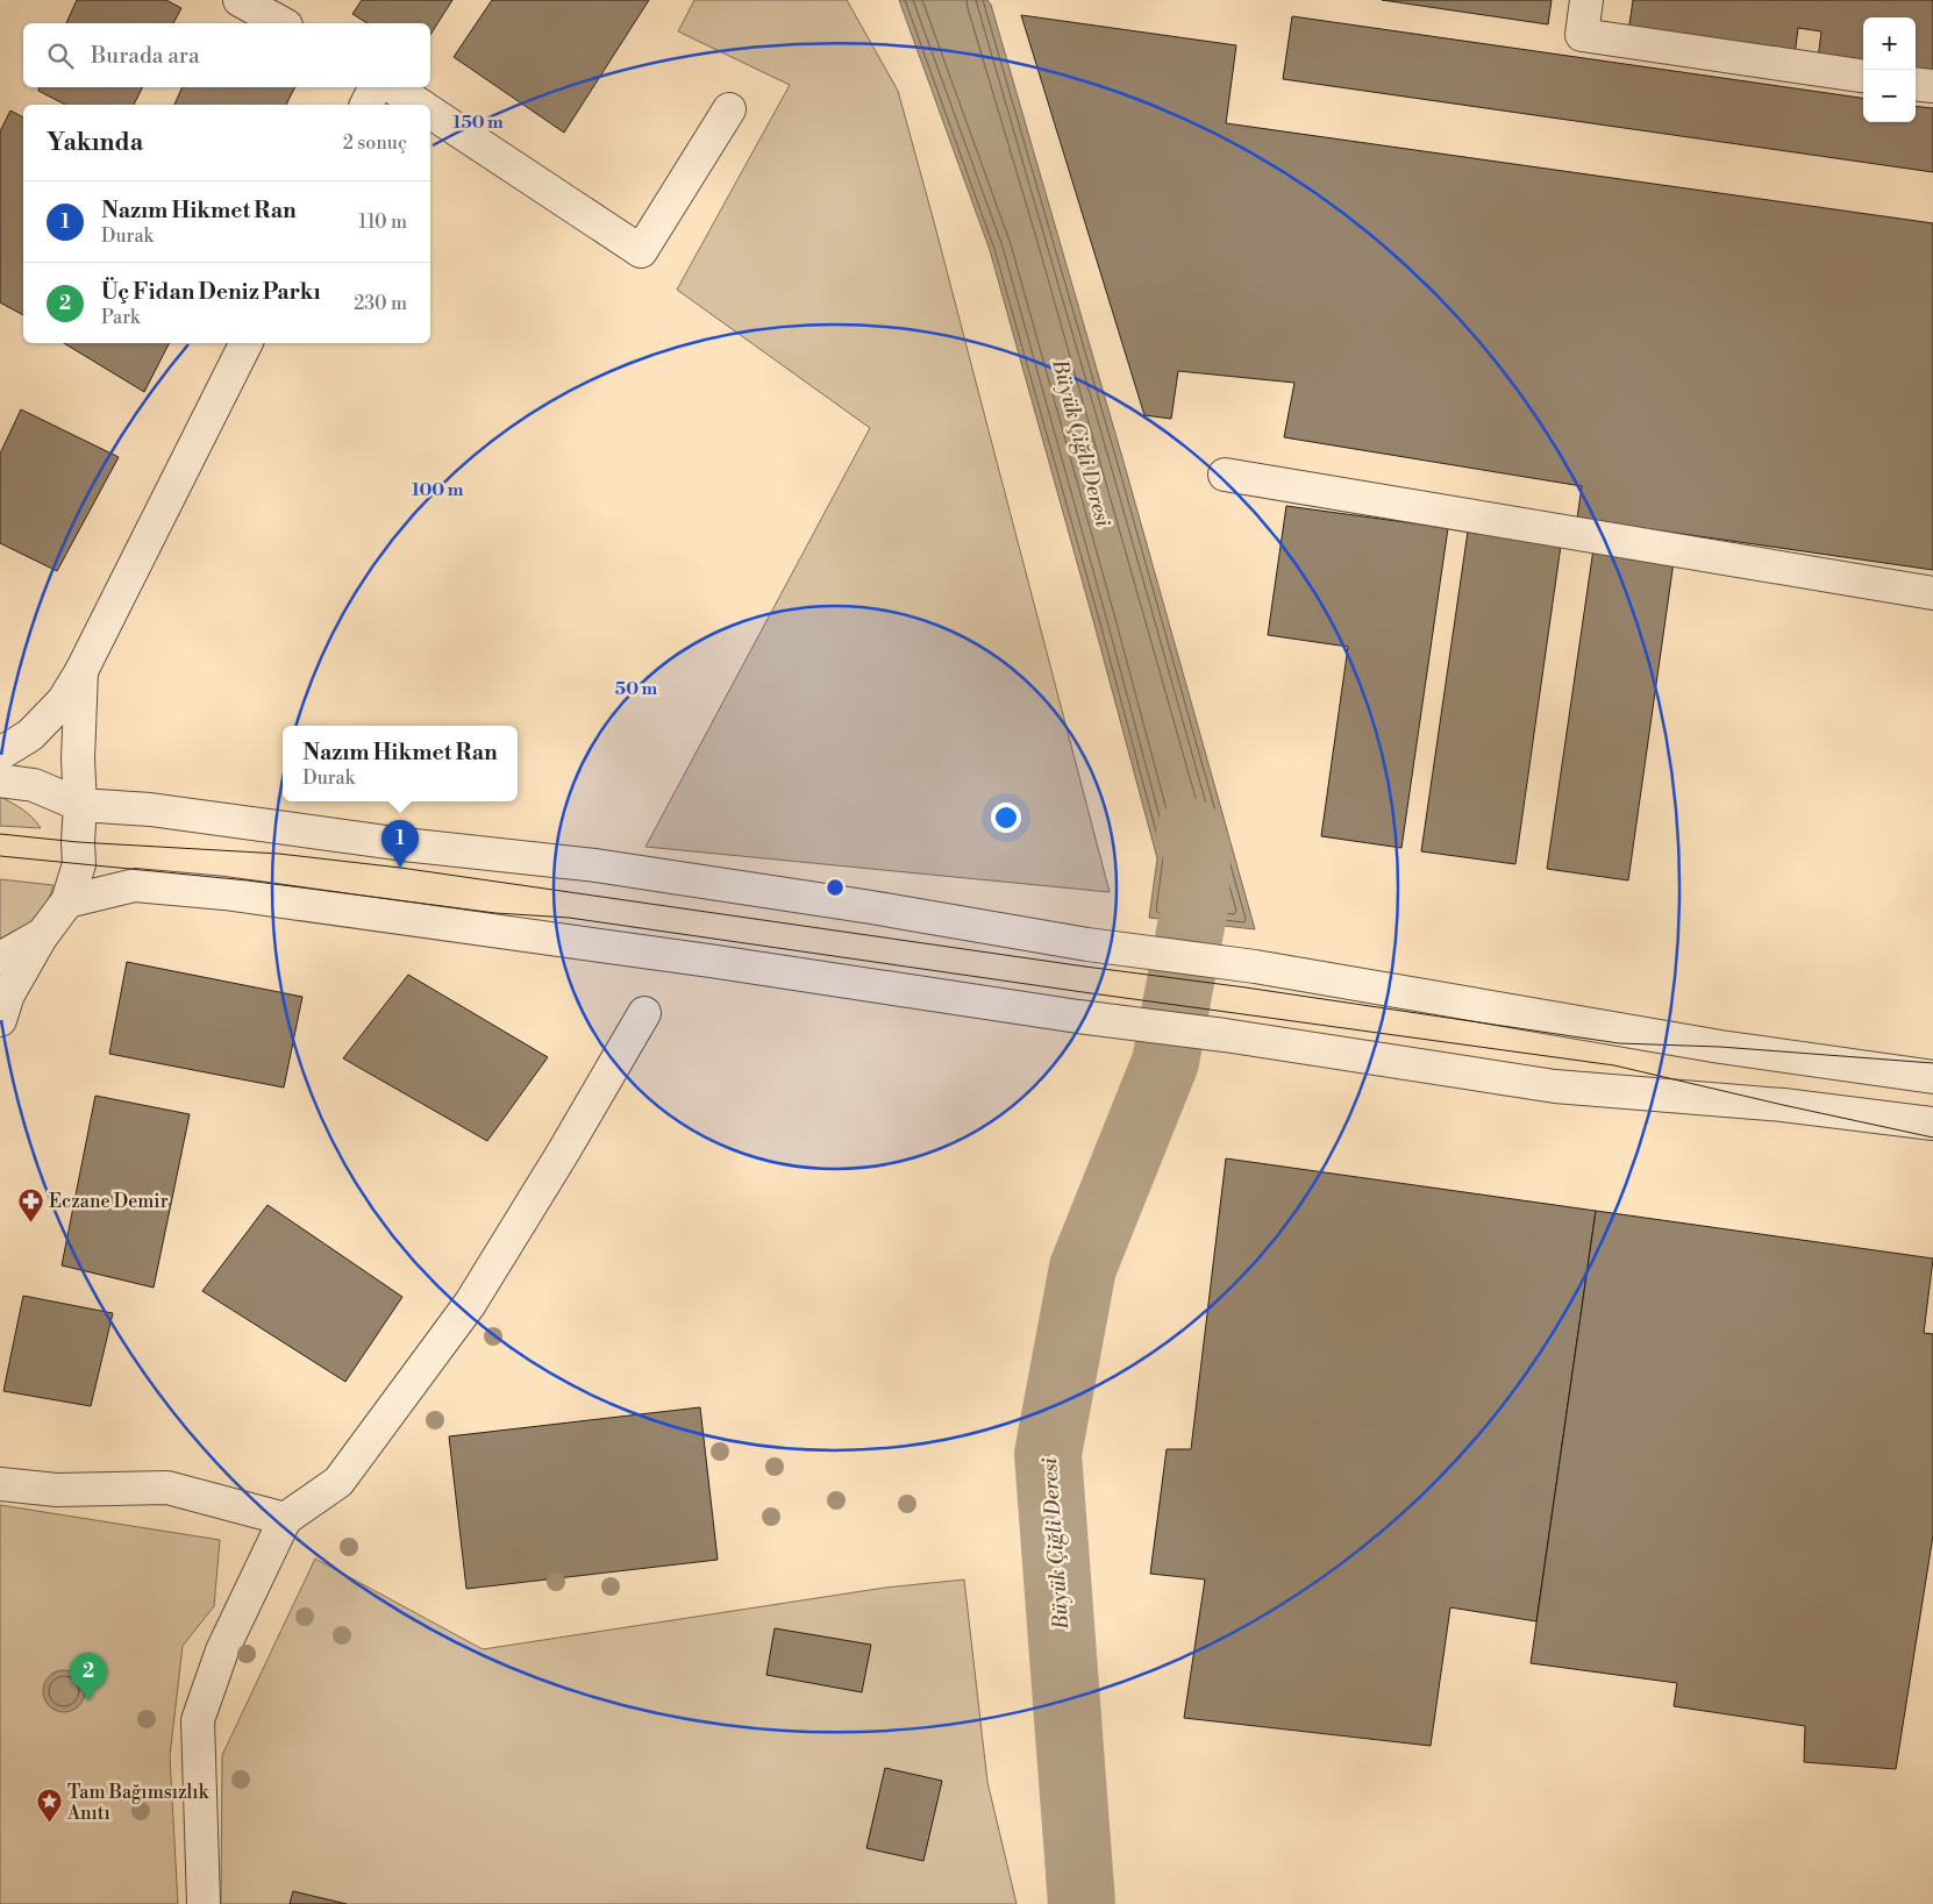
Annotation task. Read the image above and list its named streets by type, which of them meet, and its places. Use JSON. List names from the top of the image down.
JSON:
{
  "water": ["Büyük Çiğli Deresi"],
  "places": {
    "pharmacy": ["Eczane Demir"],
    "place": ["Tam Bağımsızlık Anıtı"]
  },
  "page": {
    "map_buttons": ["+", "−"],
    "search": "Burada ara",
    "heading": ["Yakında", "2 sonuç"],
    "list": [
      {
        "mark": "1",
        "name": "Nazım Hikmet Ran",
        "note": "Durak",
        "value": "110 m"
      },
      {
        "mark": "2",
        "name": "Üç Fidan Deniz Parkı",
        "note": "Park",
        "value": "230 m"
      }
    ],
    "popup": ["Nazım Hikmet Ran", "Durak"],
    "pins": ["1", "2"]
  },
  "rings": ["150 m", "100 m", "50 m"]
}
